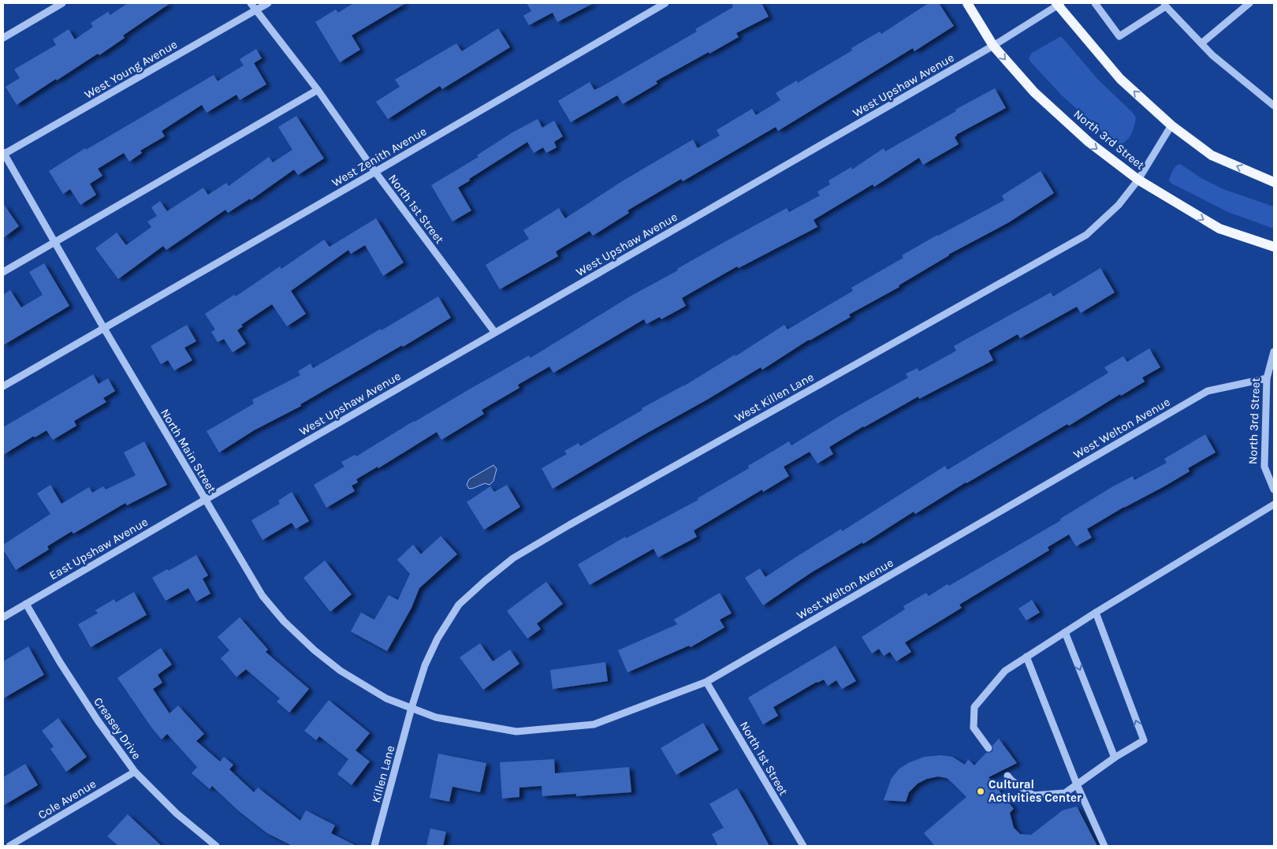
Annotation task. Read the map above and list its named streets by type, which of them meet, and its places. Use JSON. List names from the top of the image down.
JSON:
{
  "streets": {
    "main road": ["North 3rd Street"],
    "street": [
      "West Young Avenue",
      "West Upshaw Avenue",
      "West Zenith Avenue",
      "North 1st Street",
      "West Killen Lane",
      "West Welton Avenue",
      "North Main Street",
      "East Upshaw Avenue",
      "Creasey Drive",
      "Killen Lane",
      "Cole Avenue"
    ]
  },
  "crossings": [
    ["West Young Avenue", "North 1st Street"],
    ["West Young Avenue", "North Main Street"],
    ["West Upshaw Avenue", "North 3rd Street"],
    ["West Upshaw Avenue", "North 1st Street"],
    ["West Upshaw Avenue", "North Main Street"],
    ["West Upshaw Avenue", "East Upshaw Avenue"],
    ["North 3rd Street", "West Killen Lane"],
    ["North 3rd Street", "West Welton Avenue"],
    ["West Zenith Avenue", "North 1st Street"],
    ["West Zenith Avenue", "North Main Street"],
    ["North 1st Street", "West Welton Avenue"],
    ["West Killen Lane", "West Welton Avenue"],
    ["West Killen Lane", "North Main Street"],
    ["West Killen Lane", "Killen Lane"],
    ["West Welton Avenue", "North Main Street"],
    ["West Welton Avenue", "Killen Lane"],
    ["North Main Street", "East Upshaw Avenue"],
    ["North Main Street", "Killen Lane"],
    ["East Upshaw Avenue", "Creasey Drive"],
    ["Creasey Drive", "Cole Avenue"]
  ],
  "places": ["Cultural Activities Center"]
}
